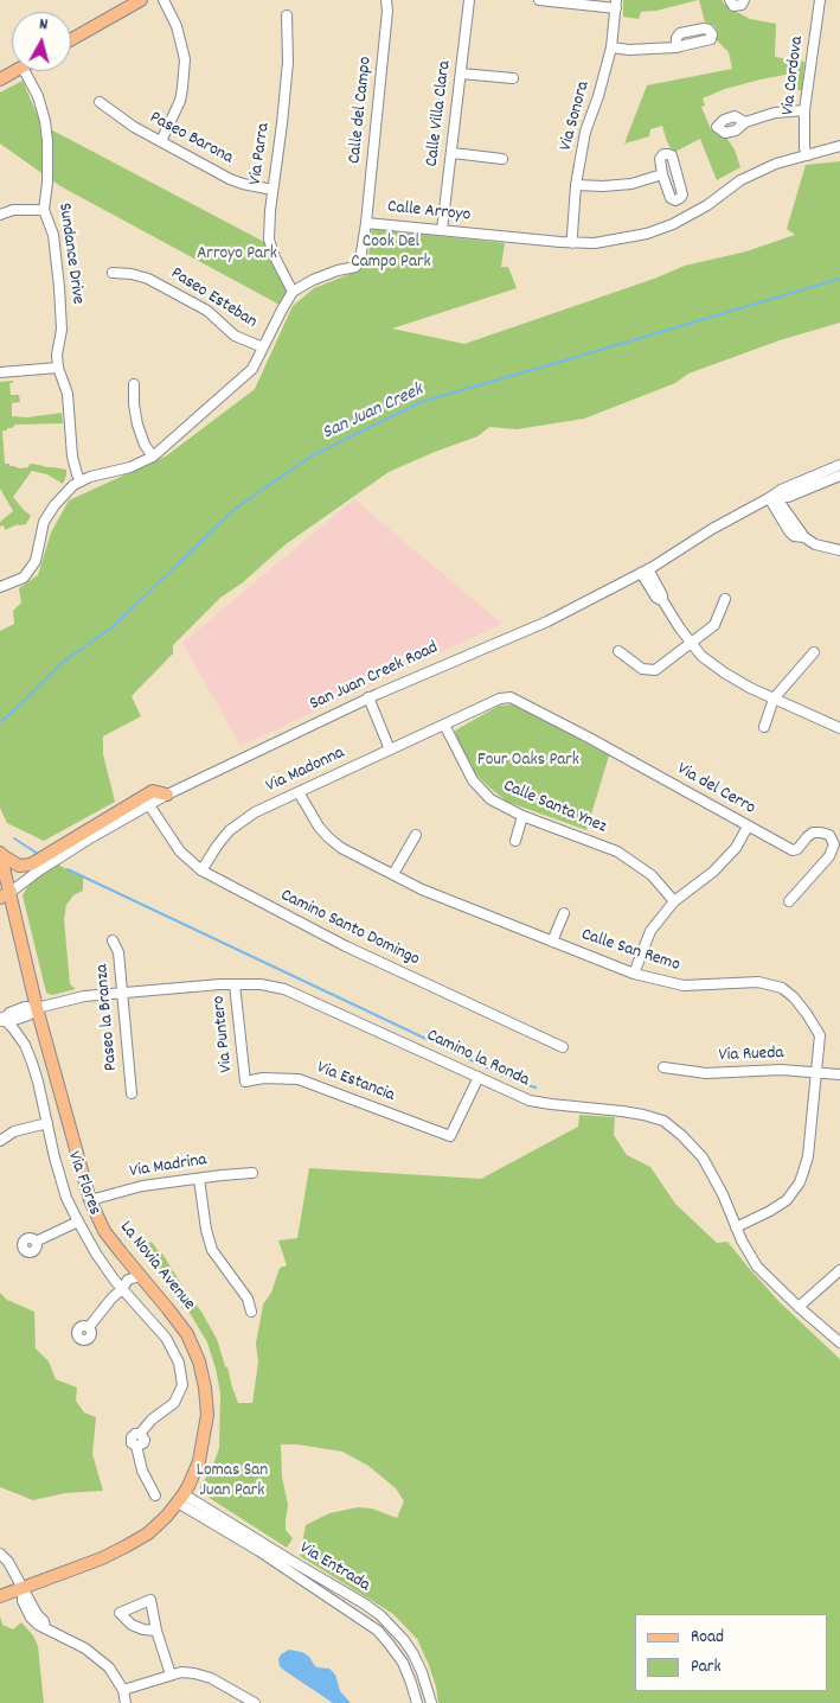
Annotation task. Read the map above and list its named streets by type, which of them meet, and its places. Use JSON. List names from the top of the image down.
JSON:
{
  "streets": {
    "main road": ["La Novia Avenue"],
    "street": [
      "Via Cordova",
      "Calle del Campo",
      "Calle Villa Clara",
      "Via Sonora",
      "Paseo Barona",
      "Via Parra",
      "Calle Arroyo",
      "Sundance Drive",
      "Paseo Esteban",
      "San Juan Creek Road",
      "Via Madonna",
      "Via del Cerro",
      "Calle Santa Ynez",
      "Camino Santo Domingo",
      "Calle San Remo",
      "Paseo la Branza",
      "Via Puntero",
      "Via Rueda",
      "Camino la Ronda",
      "Via Estancia",
      "Via Madrina",
      "Via Flores",
      "Via Entrada"
    ]
  },
  "crossings": [
    ["Via Cordova", "Calle Arroyo"],
    ["Calle del Campo", "Calle Arroyo"],
    ["Calle Villa Clara", "Calle Arroyo"],
    ["Via Sonora", "Calle Arroyo"],
    ["Paseo Barona", "Via Parra"],
    ["Via Parra", "Calle Arroyo"],
    ["San Juan Creek Road", "Camino Santo Domingo"],
    ["San Juan Creek Road", "La Novia Avenue"],
    ["Via Madonna", "Via del Cerro"],
    ["Via Madonna", "Calle Santa Ynez"],
    ["Via Madonna", "Camino Santo Domingo"],
    ["Via Madonna", "Calle San Remo"],
    ["Calle San Remo", "Via Rueda"],
    ["Calle San Remo", "Camino la Ronda"],
    ["Paseo la Branza", "Camino la Ronda"],
    ["Via Puntero", "Camino la Ronda"],
    ["Via Puntero", "Via Estancia"],
    ["Camino la Ronda", "Via Estancia"],
    ["Camino la Ronda", "Via Flores"],
    ["Camino la Ronda", "La Novia Avenue"],
    ["Via Madrina", "La Novia Avenue"],
    ["La Novia Avenue", "Via Entrada"]
  ],
  "water": ["San Juan Creek"],
  "parks": [
    "Cook Del Campo Park",
    "Arroyo Park",
    "Four Oaks Park",
    "Lomas San Juan Park"
  ],
  "legend": ["Road", "Park"],
  "north": "top"
}
